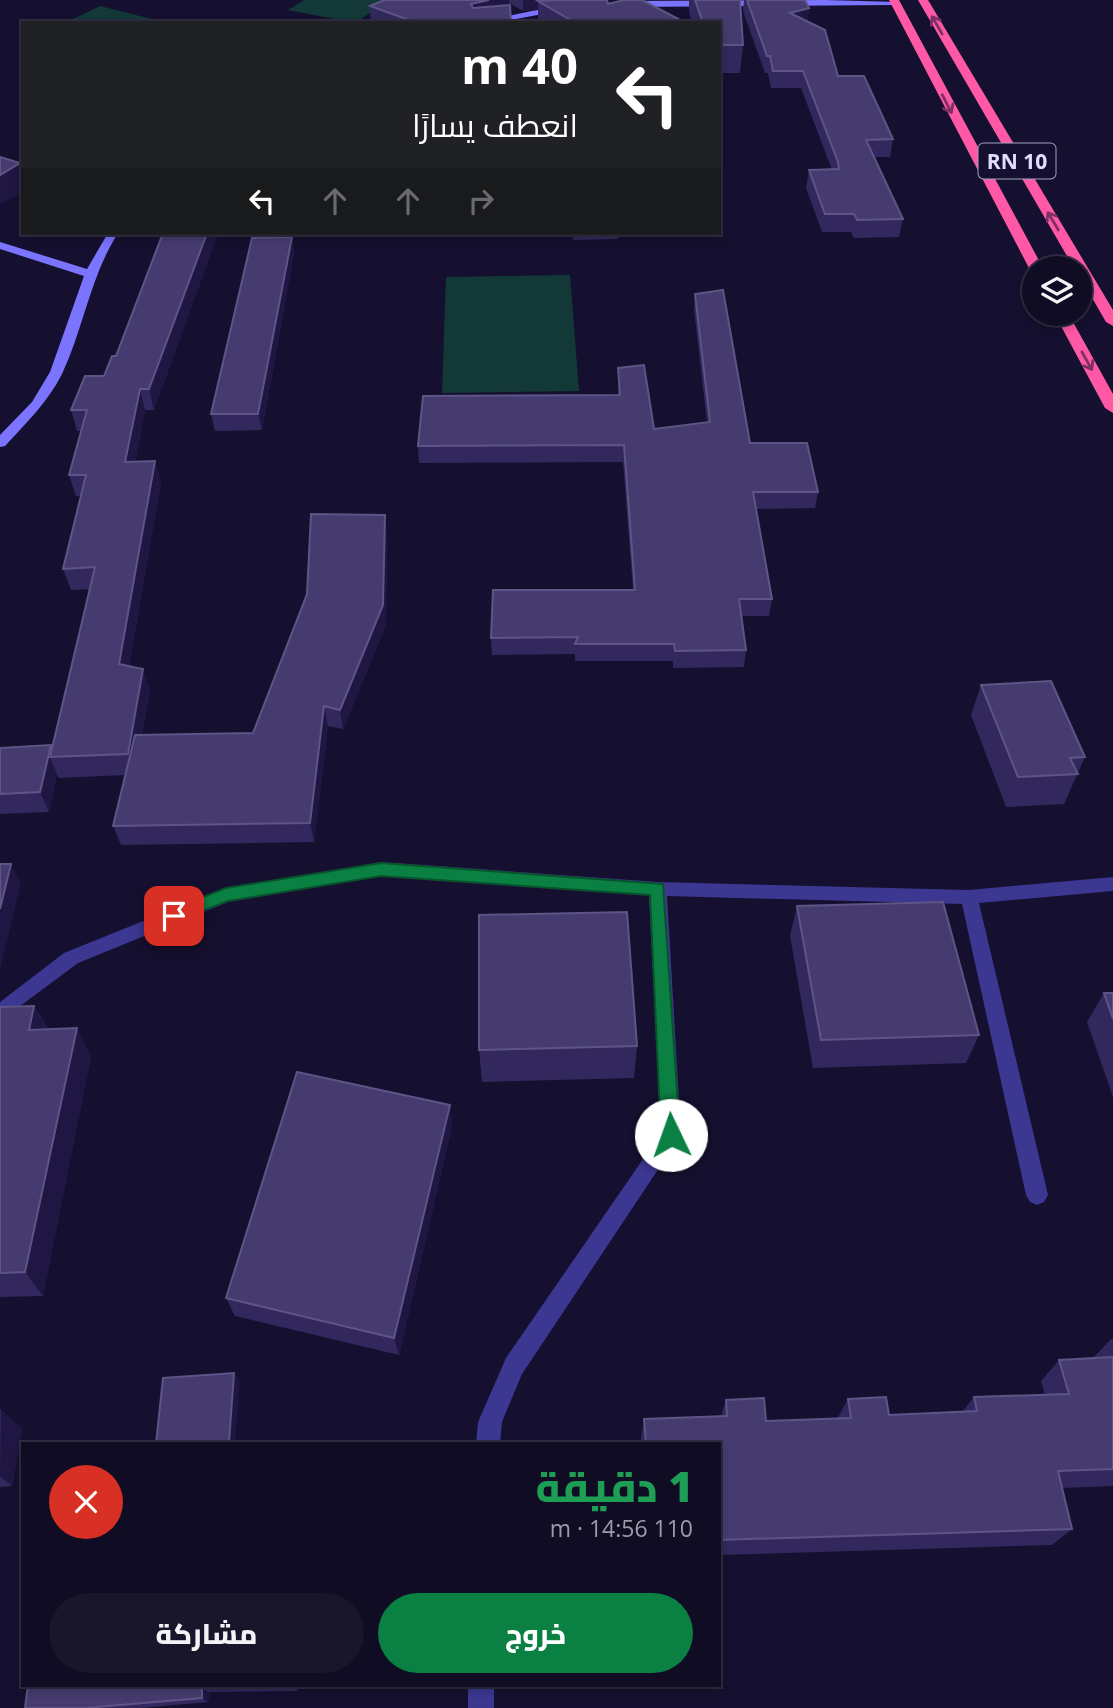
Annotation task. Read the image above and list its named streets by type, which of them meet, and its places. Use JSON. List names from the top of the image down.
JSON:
{
  "streets": {
    "highway": ["RN 10"]
  },
  "page": {
    "turn": ["40 m", "انعطف يسارًا"],
    "heading": ["1 دقيقة", "110 m · 14:56"],
    "buttons": ["خروج", "مشاركة"]
  }
}
